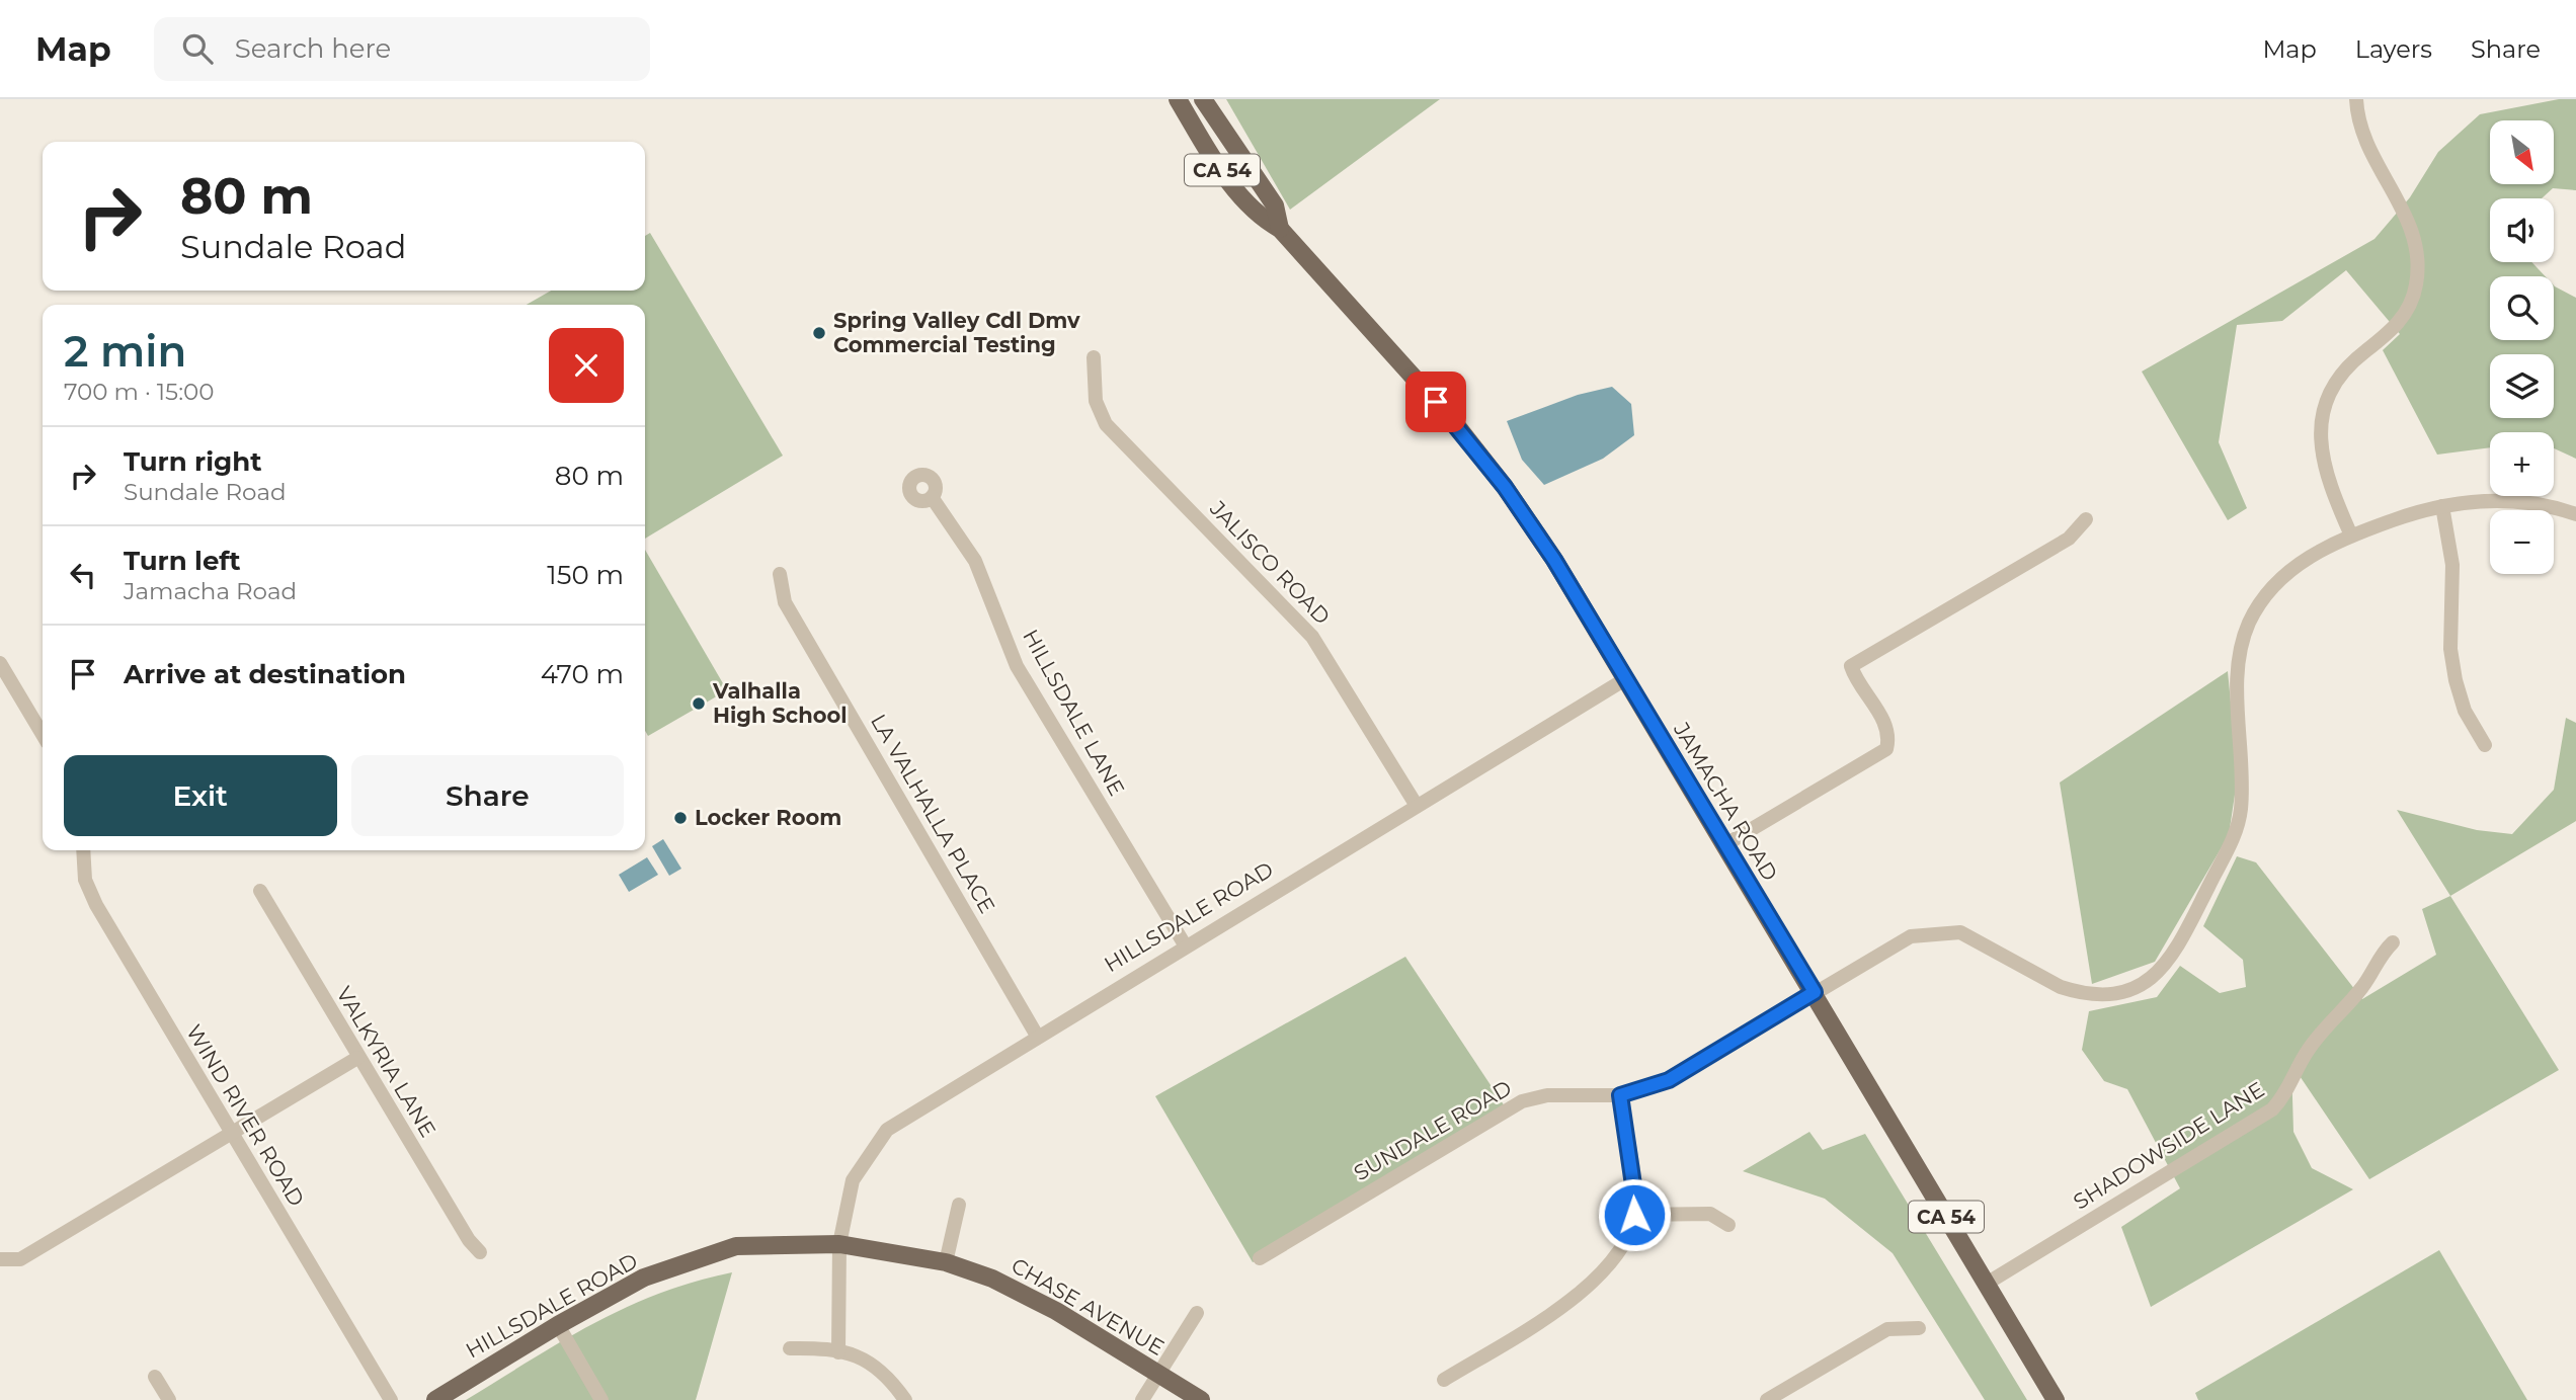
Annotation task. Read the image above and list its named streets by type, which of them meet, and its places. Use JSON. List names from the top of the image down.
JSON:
{
  "streets": {
    "main road": [
      "CA 54",
      "JAMACHA ROAD",
      "HILLSDALE ROAD",
      "CHASE AVENUE"
    ],
    "street": [
      "JALISCO ROAD",
      "HILLSDALE LANE",
      "LA VALHALLA PLACE",
      "VALKYRIA LANE",
      "WIND RIVER ROAD",
      "SUNDALE ROAD",
      "SHADOWSIDE LANE"
    ]
  },
  "crossings": [
    ["JALISCO ROAD", "HILLSDALE ROAD"],
    ["HILLSDALE LANE", "HILLSDALE ROAD"],
    ["JAMACHA ROAD", "HILLSDALE ROAD"],
    ["JAMACHA ROAD", "SUNDALE ROAD"],
    ["JAMACHA ROAD", "SHADOWSIDE LANE"],
    ["LA VALHALLA PLACE", "HILLSDALE ROAD"],
    ["HILLSDALE ROAD", "CHASE AVENUE"]
  ],
  "places": ["Spring Valley Cdl Dmv Commercial Testing", "Valhalla High School", "Locker Room"],
  "north": "bottom right",
  "page": {
    "header": "Map",
    "search": "Search here",
    "nav": ["Map", "Layers", "Share"],
    "map_buttons": ["+", "−"],
    "turn": ["80 m", "Sundale Road"],
    "heading": ["2 min", "700 m · 15:00"],
    "list": [
      {
        "name": "Turn right",
        "note": "Sundale Road",
        "value": "80 m"
      },
      {
        "name": "Turn left",
        "note": "Jamacha Road",
        "value": "150 m"
      },
      {
        "name": "Arrive at destination",
        "value": "470 m"
      }
    ],
    "buttons": ["Exit", "Share"]
  }
}
